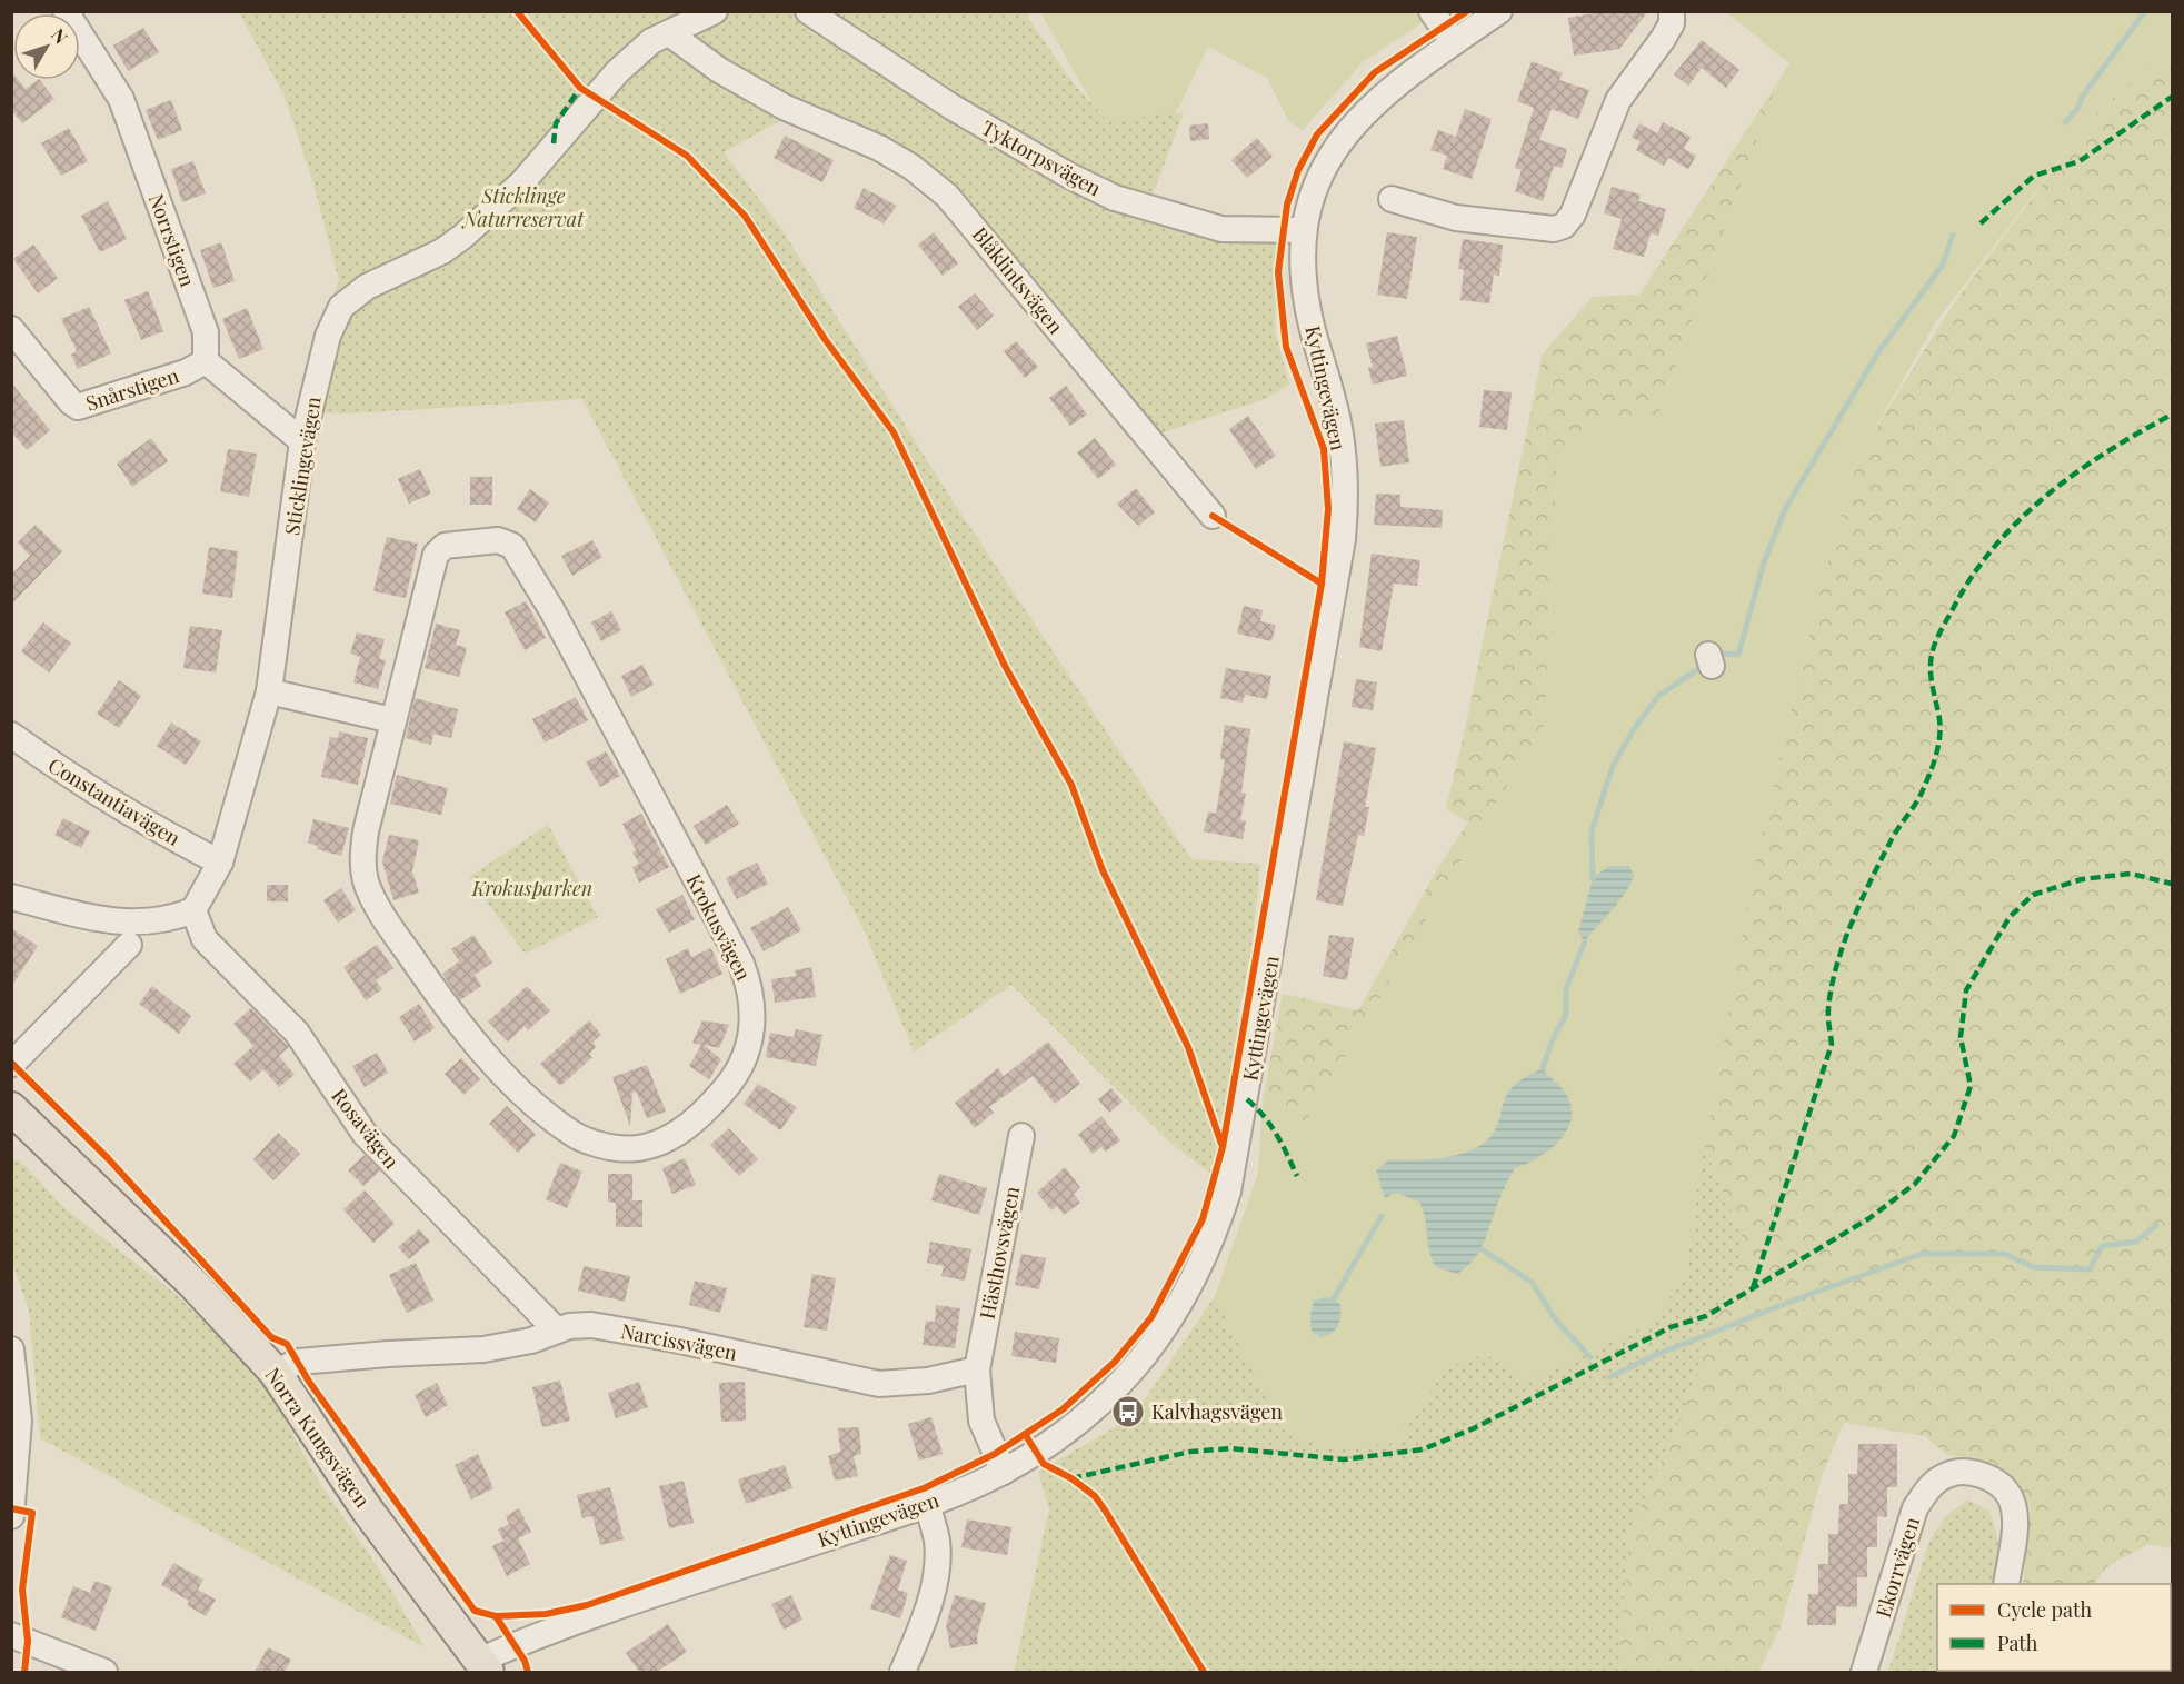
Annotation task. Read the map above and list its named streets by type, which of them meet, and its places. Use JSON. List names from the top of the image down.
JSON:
{
  "streets": {
    "main road": ["Norra Kungsvägen"],
    "street": [
      "Tyktorpsvägen",
      "Norrstigen",
      "Blåklintsvägen",
      "Kyttingevägen",
      "Snårstigen",
      "Sticklingevägen",
      "Constantiavägen",
      "Krokusvägen",
      "Rosavägen",
      "Hästhovsvägen",
      "Narcissvägen",
      "Ekorrvägen"
    ]
  },
  "crossings": [
    ["Tyktorpsvägen", "Kyttingevägen"],
    ["Norrstigen", "Snårstigen"],
    ["Blåklintsvägen", "Sticklingevägen"],
    ["Kyttingevägen", "Norra Kungsvägen"],
    ["Sticklingevägen", "Constantiavägen"],
    ["Sticklingevägen", "Rosavägen"],
    ["Rosavägen", "Narcissvägen"],
    ["Hästhovsvägen", "Narcissvägen"],
    ["Narcissvägen", "Norra Kungsvägen"]
  ],
  "parks": ["Sticklinge Naturreservat", "Krokusparken"],
  "places": {
    "bus stop": ["Kalvhagsvägen"]
  },
  "legend": ["Cycle path", "Path"],
  "north": "top right"
}
